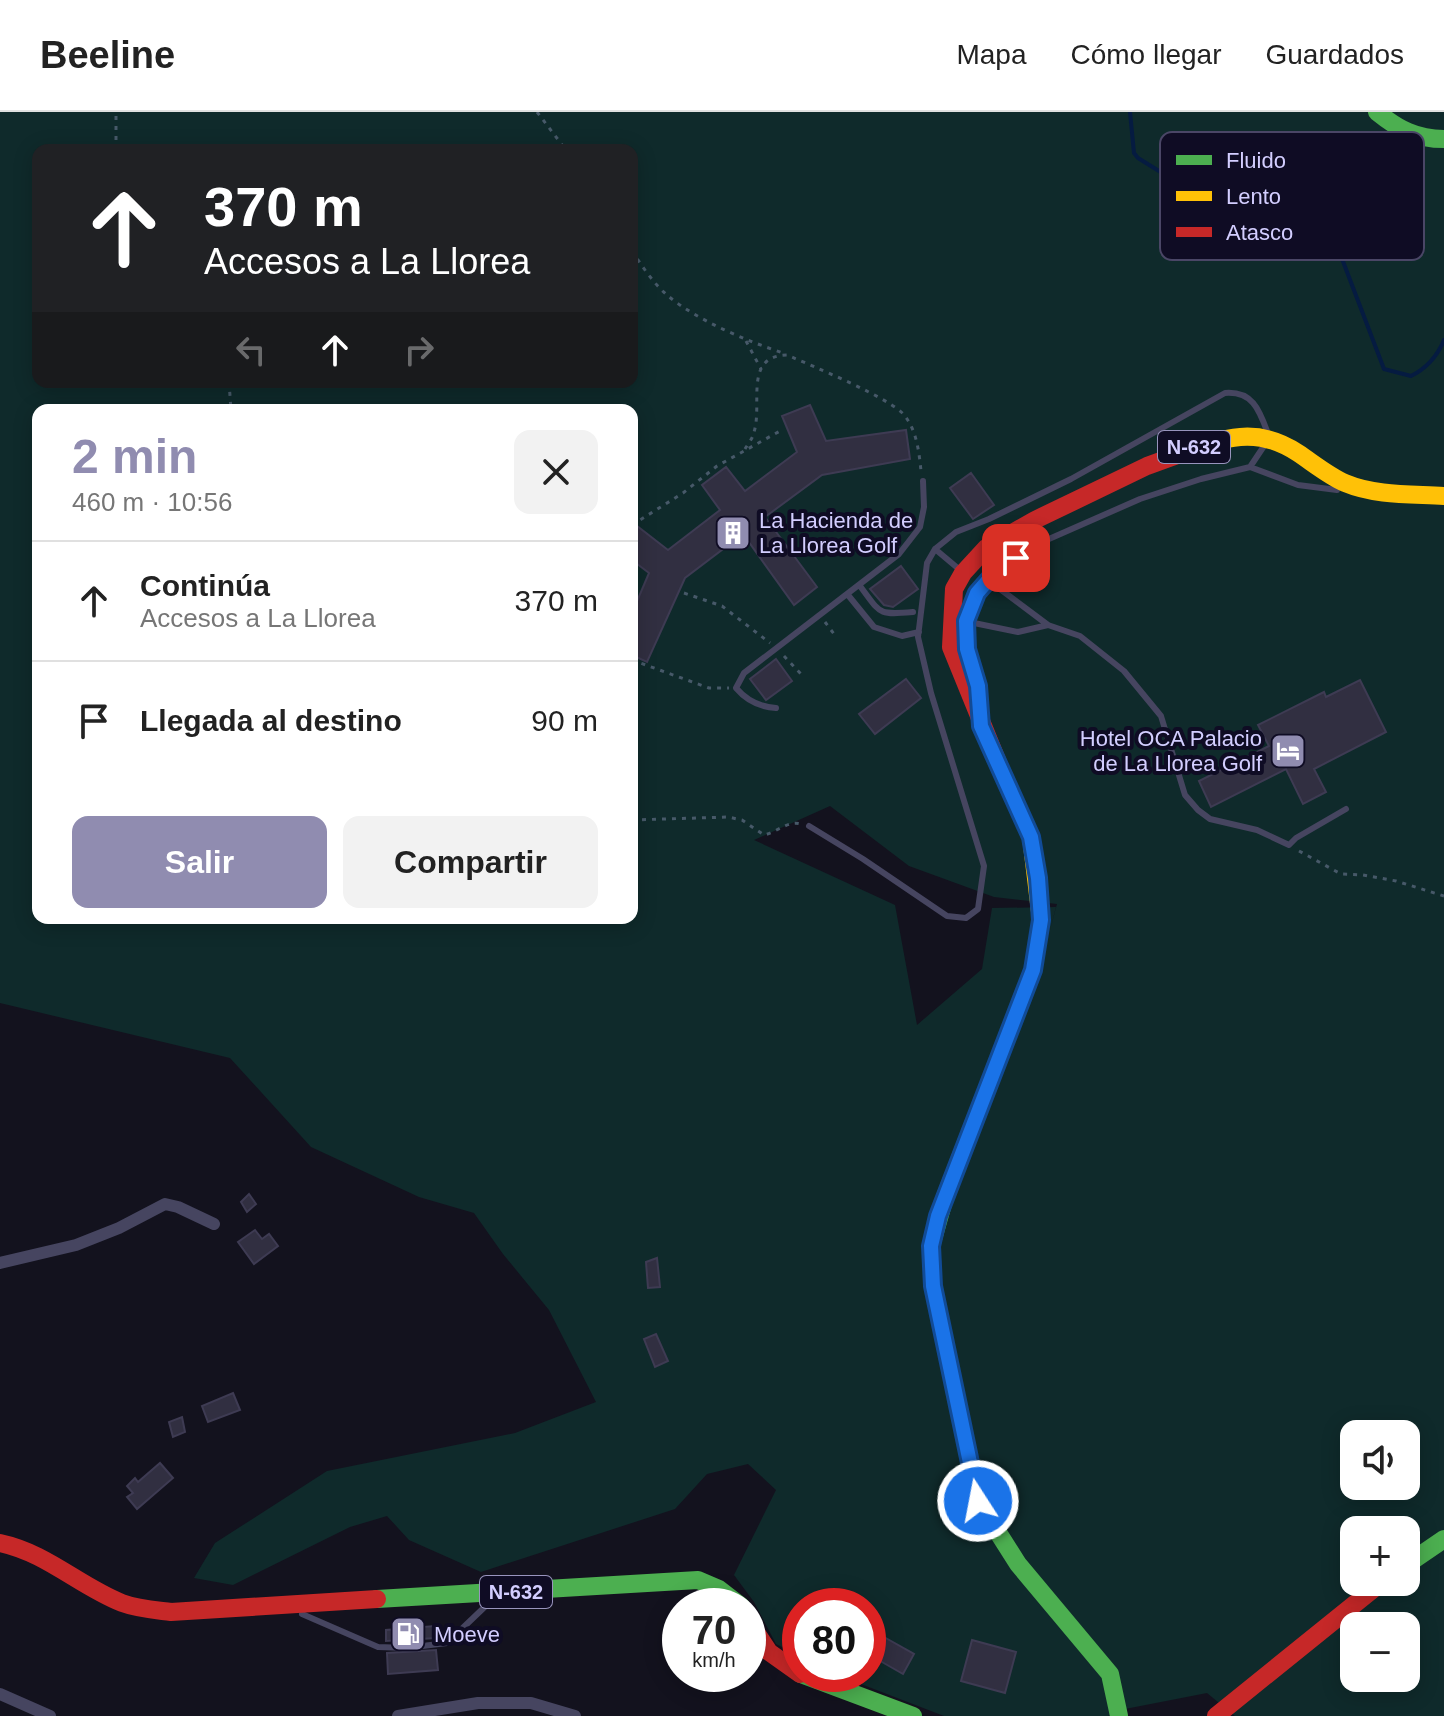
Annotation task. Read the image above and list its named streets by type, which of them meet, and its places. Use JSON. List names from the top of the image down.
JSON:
{
  "streets": {
    "main road": ["N-632"]
  },
  "places": {
    "building": ["La Hacienda de La Llorea Golf"],
    "hotel": ["Hotel OCA Palacio de La Llorea Golf"],
    "fuel station": ["Moeve"]
  },
  "legend": ["Fluido", "Lento", "Atasco"],
  "page": {
    "header": "Beeline",
    "nav": ["Mapa", "Cómo llegar", "Guardados"],
    "turn": ["370 m", "Accesos a La Llorea"],
    "heading": ["2 min", "460 m · 10:56"],
    "list": [
      {
        "name": "Continúa",
        "note": "Accesos a La Llorea",
        "value": "370 m"
      },
      {
        "name": "Llegada al destino",
        "value": "90 m"
      }
    ],
    "buttons": ["Salir", "Compartir"],
    "map_buttons": ["+", "−"],
    "speed": "70 km/h",
    "limit": "80"
  }
}
